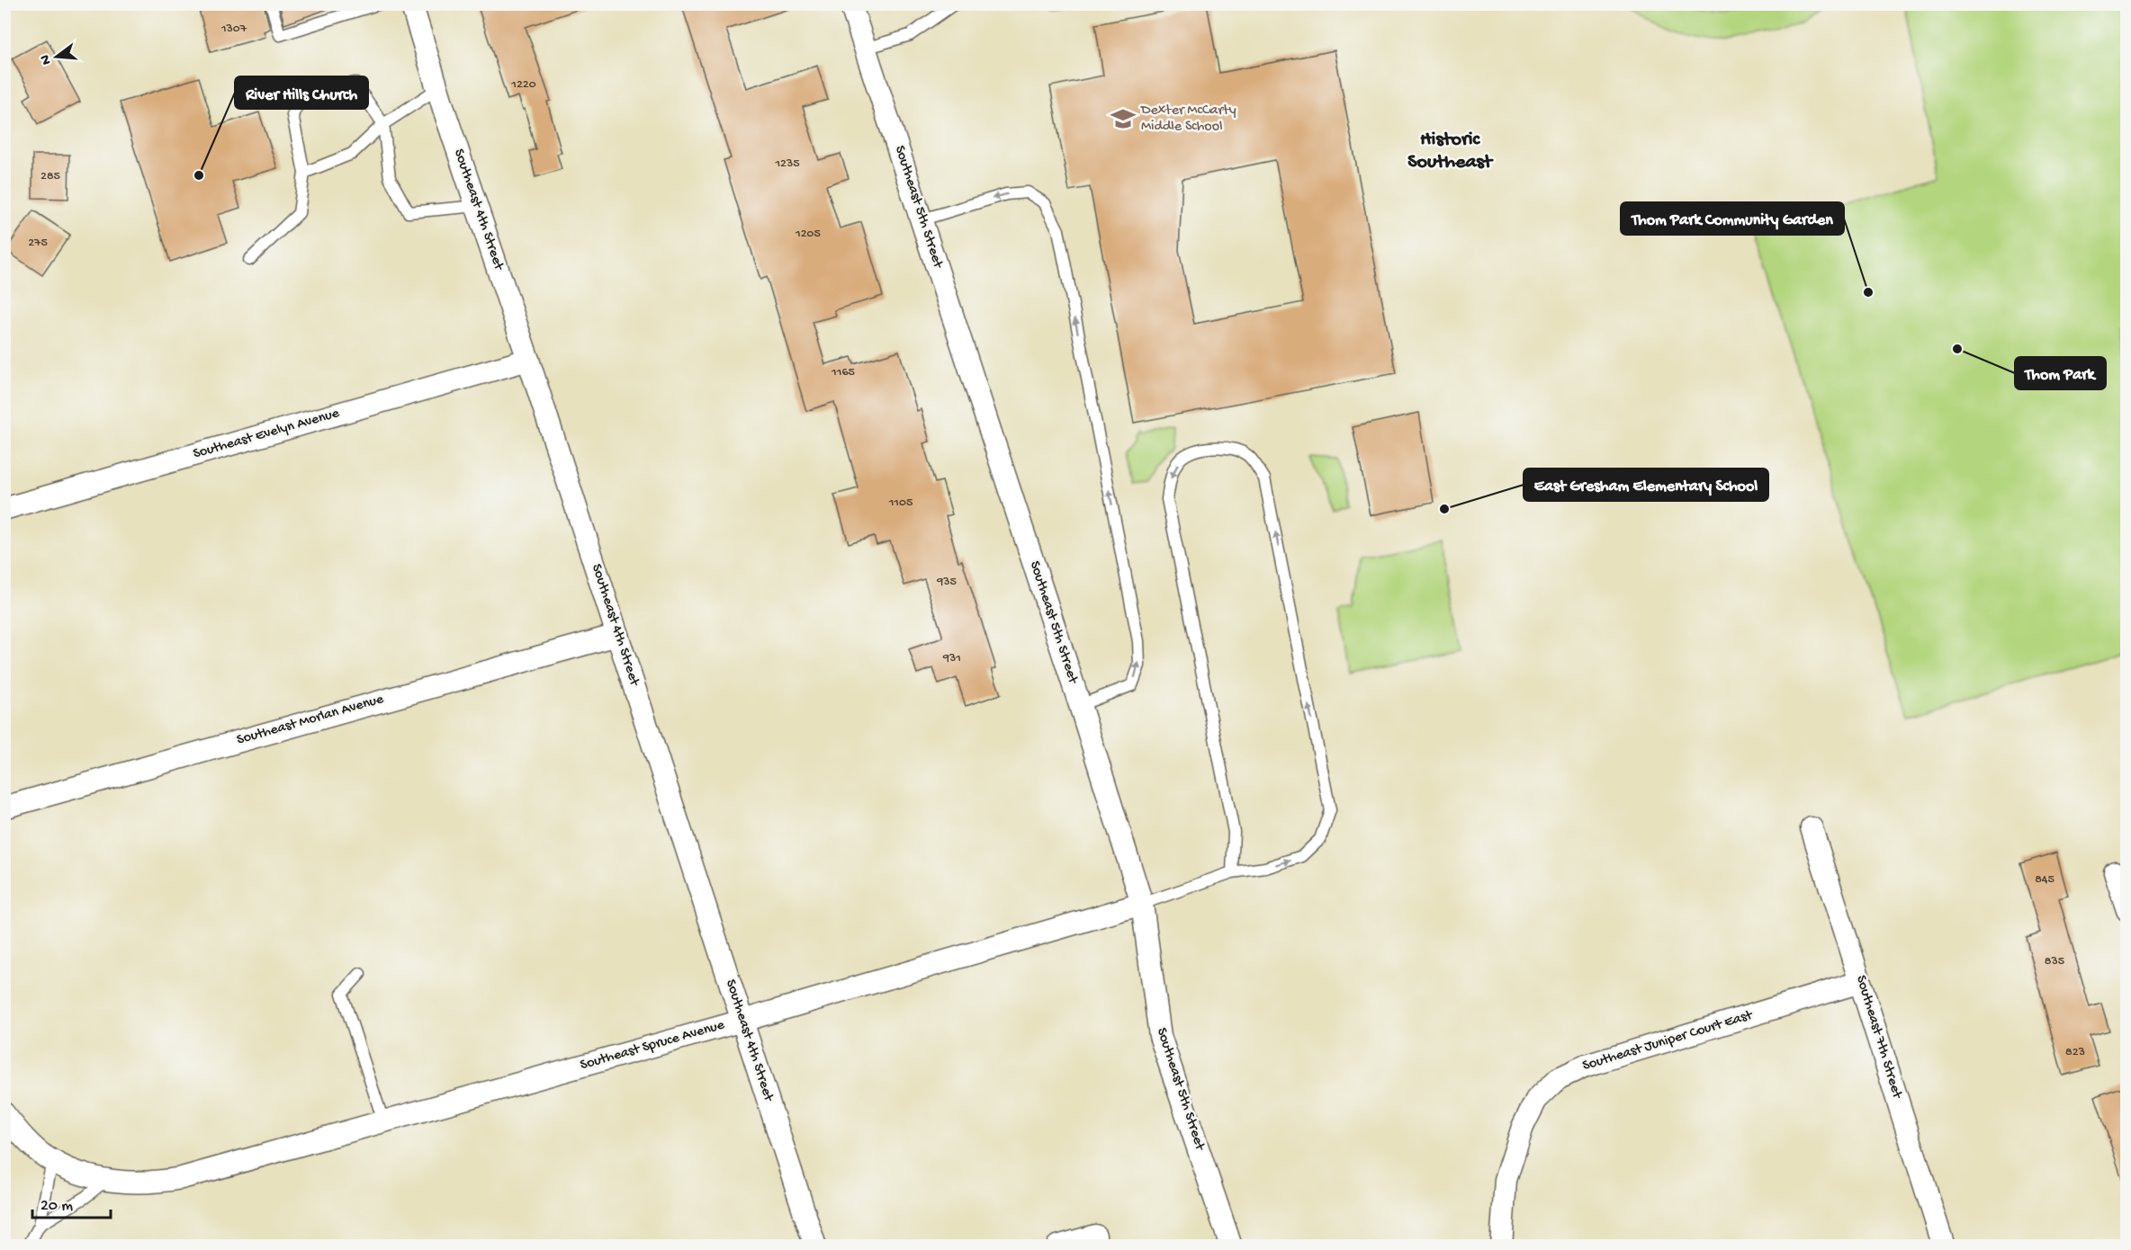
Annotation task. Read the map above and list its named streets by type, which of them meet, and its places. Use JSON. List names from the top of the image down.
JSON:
{
  "streets": {
    "street": [
      "Southeast 5th Street",
      "Southeast 4th Street",
      "Southeast Evelyn Avenue",
      "Southeast Morlan Avenue",
      "Southeast 7th Street",
      "Southeast Juniper Court East",
      "Southeast Spruce Avenue"
    ]
  },
  "crossings": [
    ["Southeast 5th Street", "Southeast Spruce Avenue"],
    ["Southeast 4th Street", "Southeast Evelyn Avenue"],
    ["Southeast 4th Street", "Southeast Morlan Avenue"],
    ["Southeast 4th Street", "Southeast Spruce Avenue"],
    ["Southeast 7th Street", "Southeast Juniper Court East"]
  ],
  "districts": ["Historic Southeast"],
  "places": {
    "school or university": ["Dexter McCarty Middle School"],
    "other": [
      "River Hills Church",
      "Thom Park Community Garden",
      "Thom Park",
      "East Gresham Elementary School"
    ]
  },
  "house_numbers": [
    "1307",
    "1220",
    "1235",
    "285",
    "1205",
    "275",
    "1165",
    "1105",
    "935",
    "931",
    "845",
    "835",
    "823"
  ],
  "scale_bar": "20 m",
  "north": "left"
}
